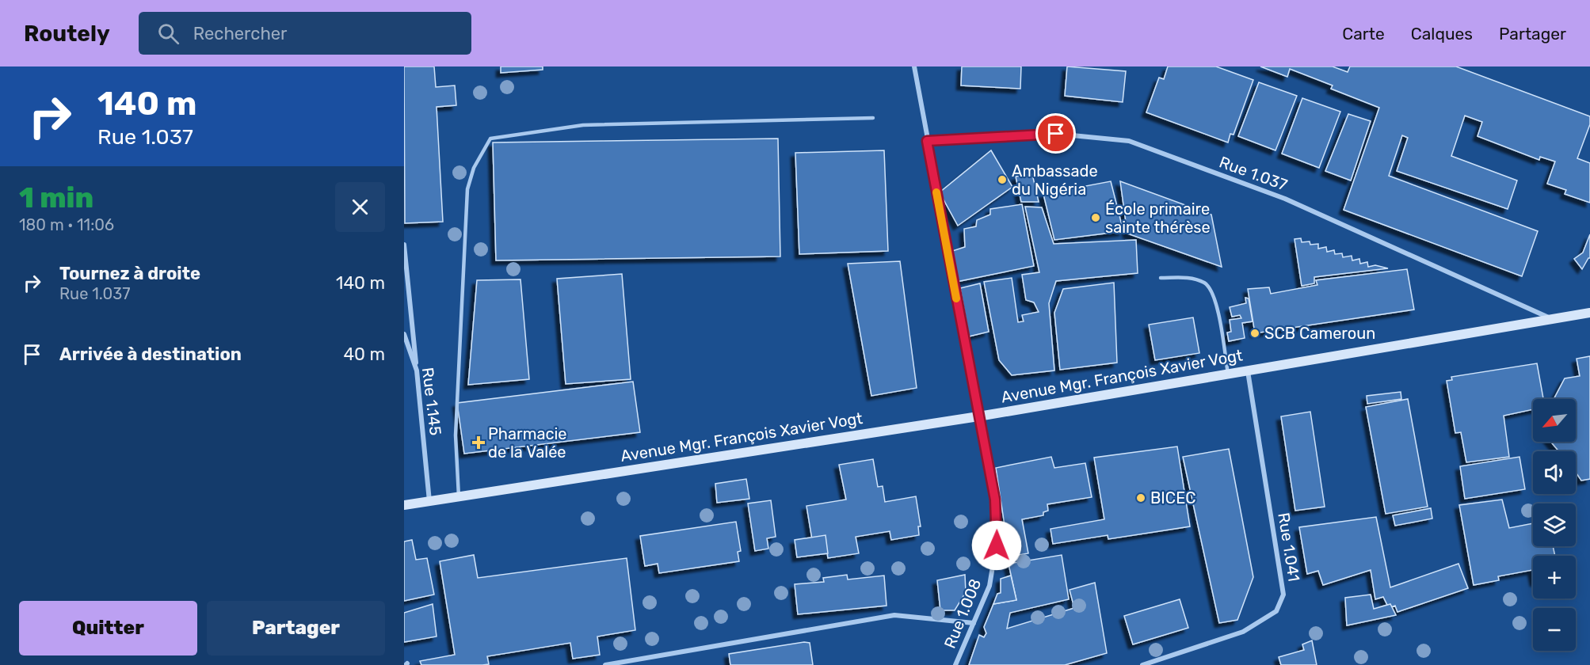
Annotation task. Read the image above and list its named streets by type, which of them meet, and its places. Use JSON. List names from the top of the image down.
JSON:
{
  "streets": {
    "main road": ["Avenue Mgr. François Xavier Vogt"],
    "street": [
      "Rue 1.037",
      "Rue 1.145",
      "Rue 1.041",
      "Rue 1.008"
    ]
  },
  "crossings": [
    ["Rue 1.037", "Avenue Mgr. François Xavier Vogt"],
    ["Rue 1.037", "Rue 1.008"],
    ["Avenue Mgr. François Xavier Vogt", "Rue 1.145"],
    ["Avenue Mgr. François Xavier Vogt", "Rue 1.041"],
    ["Avenue Mgr. François Xavier Vogt", "Rue 1.008"]
  ],
  "places": {
    "other": [
      "Ambassade du Nigéria",
      "École primaire sainte thérèse",
      "SCB Cameroun",
      "BICEC"
    ],
    "health": ["Pharmacie de la Valée"]
  },
  "north": "bottom left",
  "page": {
    "header": "Routely",
    "search": "Rechercher",
    "nav": ["Carte", "Calques", "Partager"],
    "turn": ["140 m", "Rue 1.037"],
    "heading": ["1 min", "180 m · 11:06"],
    "list": [
      {
        "name": "Tournez à droite",
        "note": "Rue 1.037",
        "value": "140 m"
      },
      {
        "name": "Arrivée à destination",
        "value": "40 m"
      }
    ],
    "map_buttons": ["+", "−"],
    "buttons": ["Quitter", "Partager"]
  }
}
